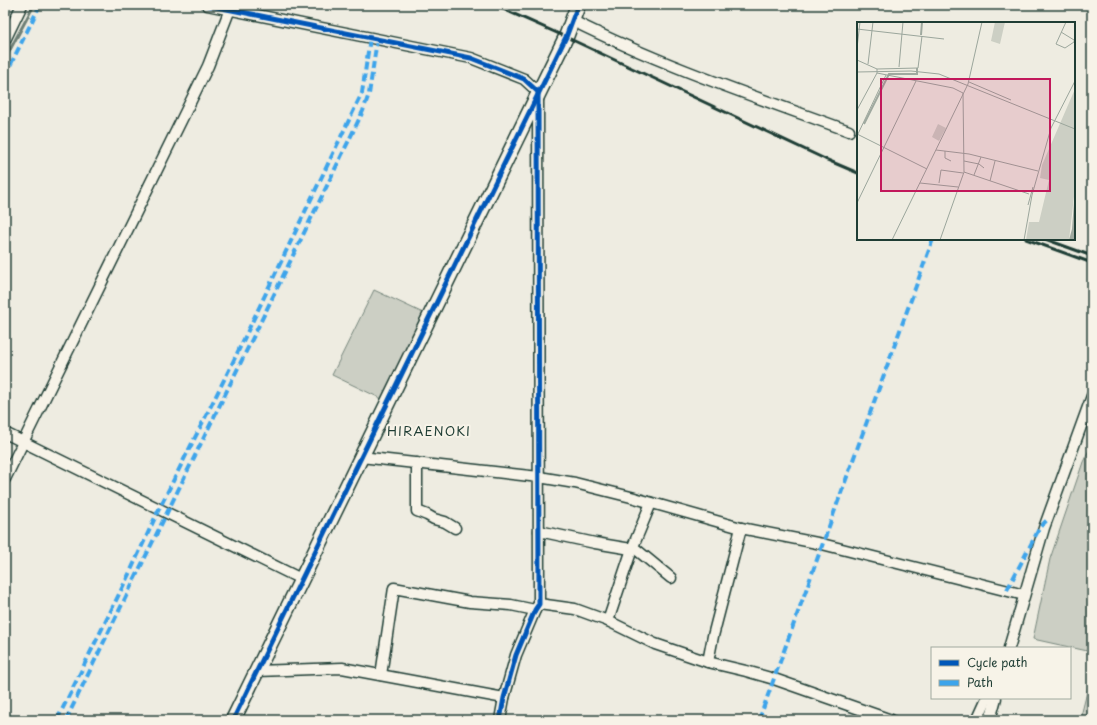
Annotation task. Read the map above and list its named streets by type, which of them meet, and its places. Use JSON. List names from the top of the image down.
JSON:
{
  "districts": ["HIRAENOKI"],
  "legend": ["Cycle path", "Path"]
}
